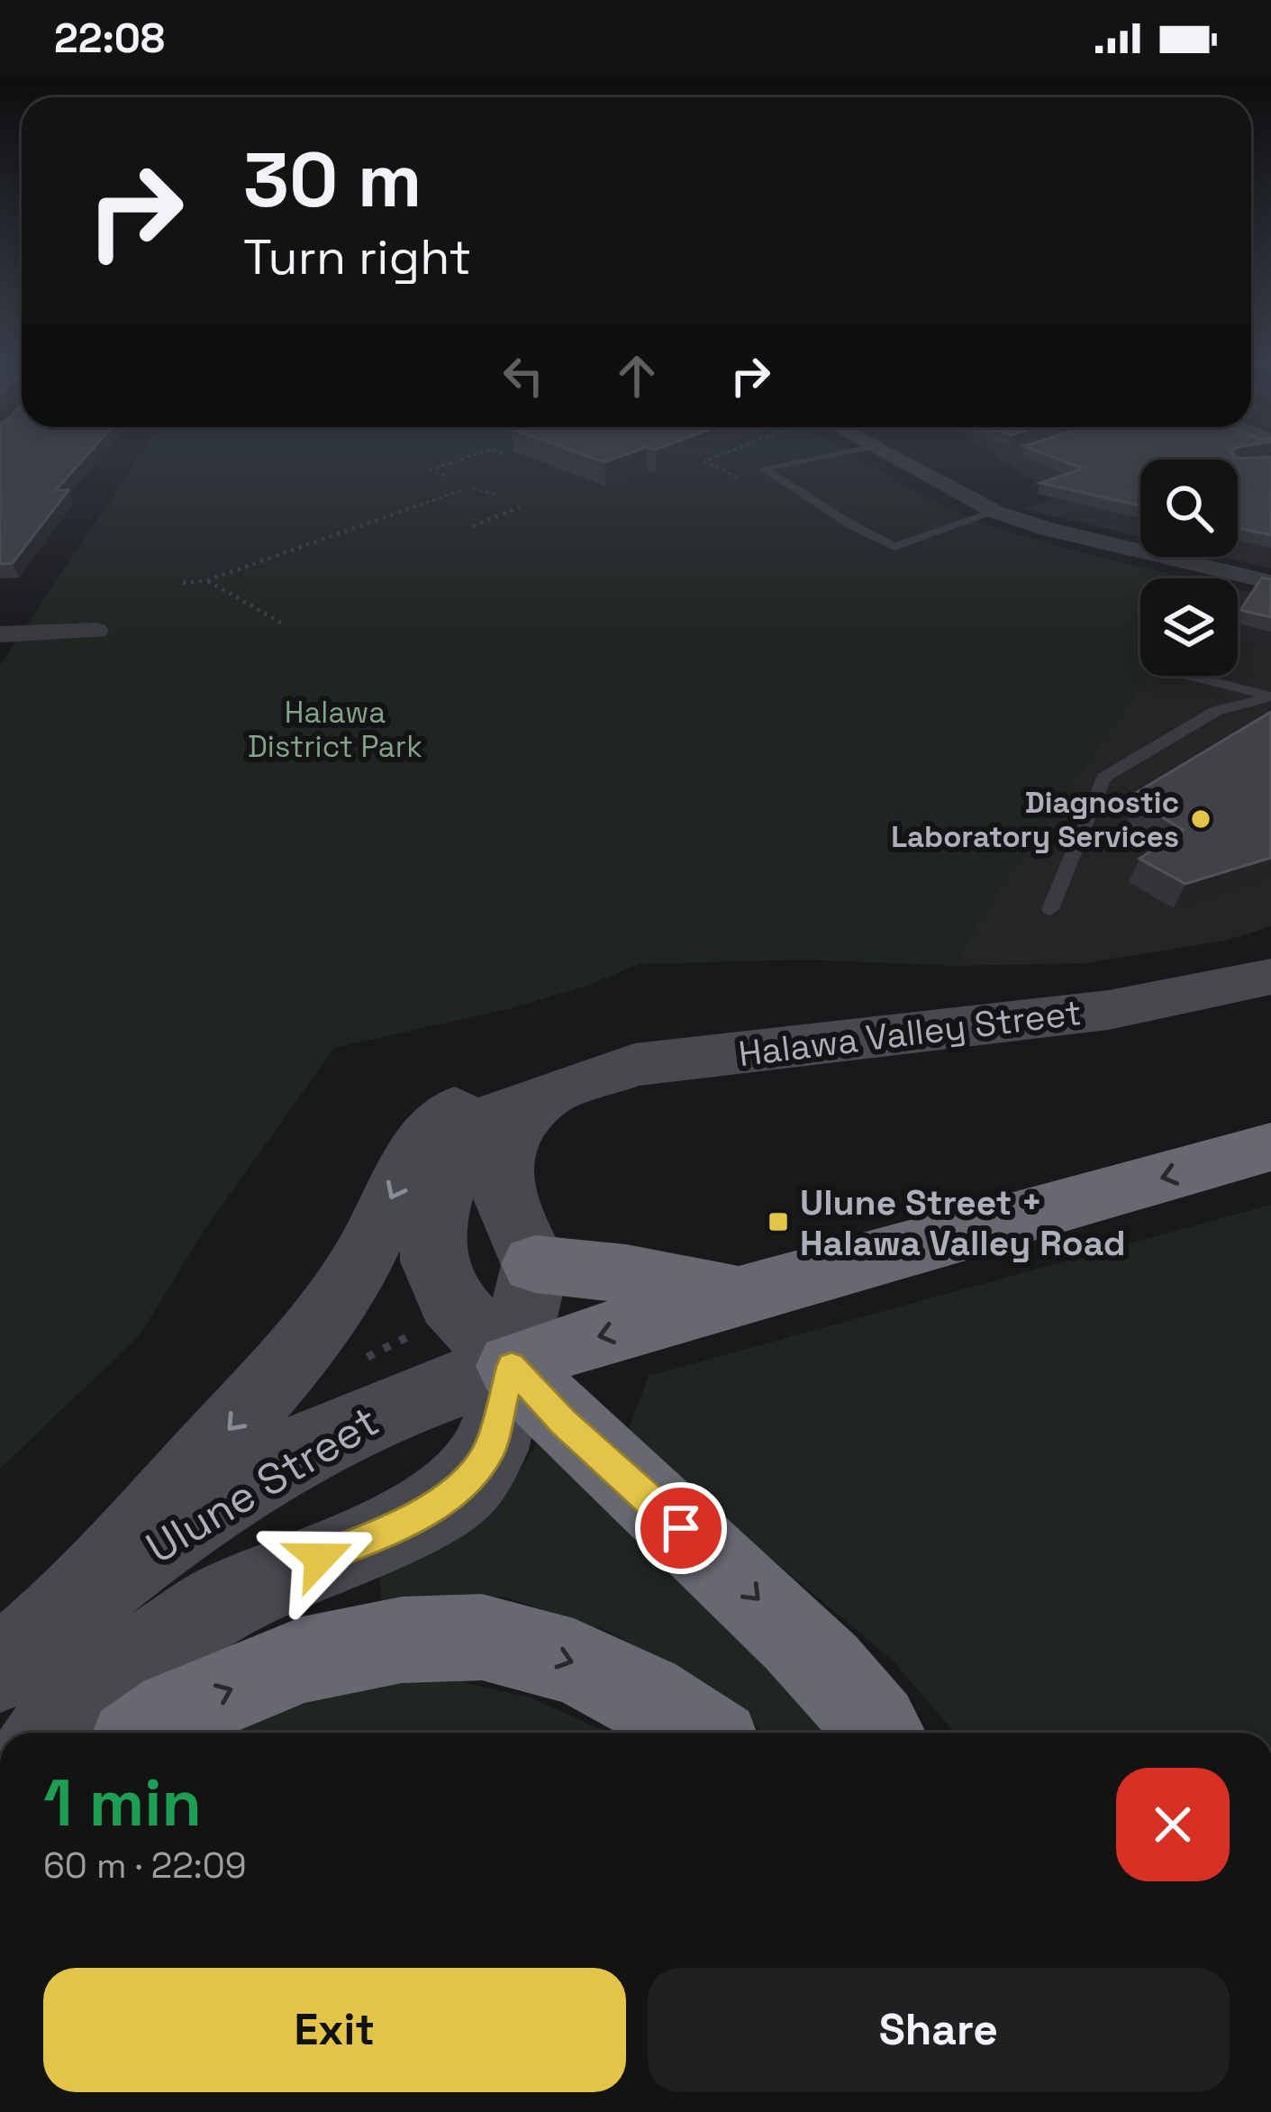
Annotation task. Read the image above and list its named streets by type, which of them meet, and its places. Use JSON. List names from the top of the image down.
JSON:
{
  "streets": {
    "street": ["Halawa Valley Street", "Ulune Street"]
  },
  "crossings": [
    ["Halawa Valley Street", "Ulune Street"]
  ],
  "parks": ["Halawa District Park"],
  "places": {
    "other": ["Diagnostic Laboratory Services"],
    "transit": ["Ulune Street + Halawa Valley Road"]
  },
  "page": {
    "status": "22:08",
    "turn": ["30 m", "Turn right"],
    "heading": ["1 min", "60 m · 22:09"],
    "buttons": ["Exit", "Share"]
  }
}
